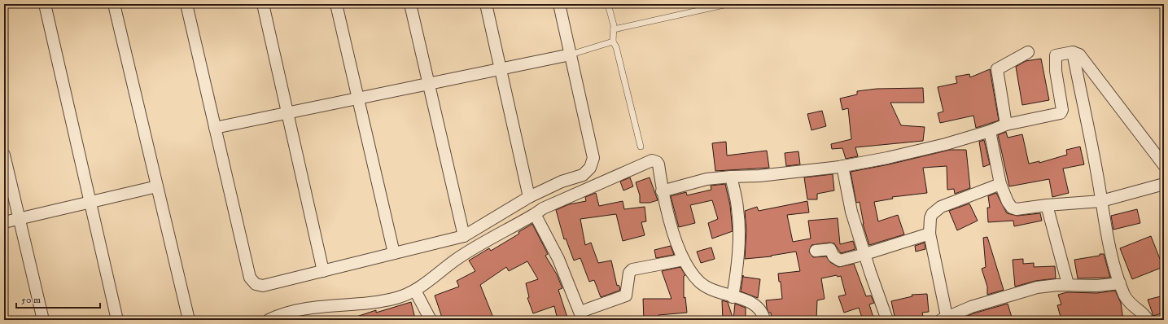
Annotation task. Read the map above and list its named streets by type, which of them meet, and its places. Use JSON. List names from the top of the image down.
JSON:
{
  "scale_bar": "50 m"
}
